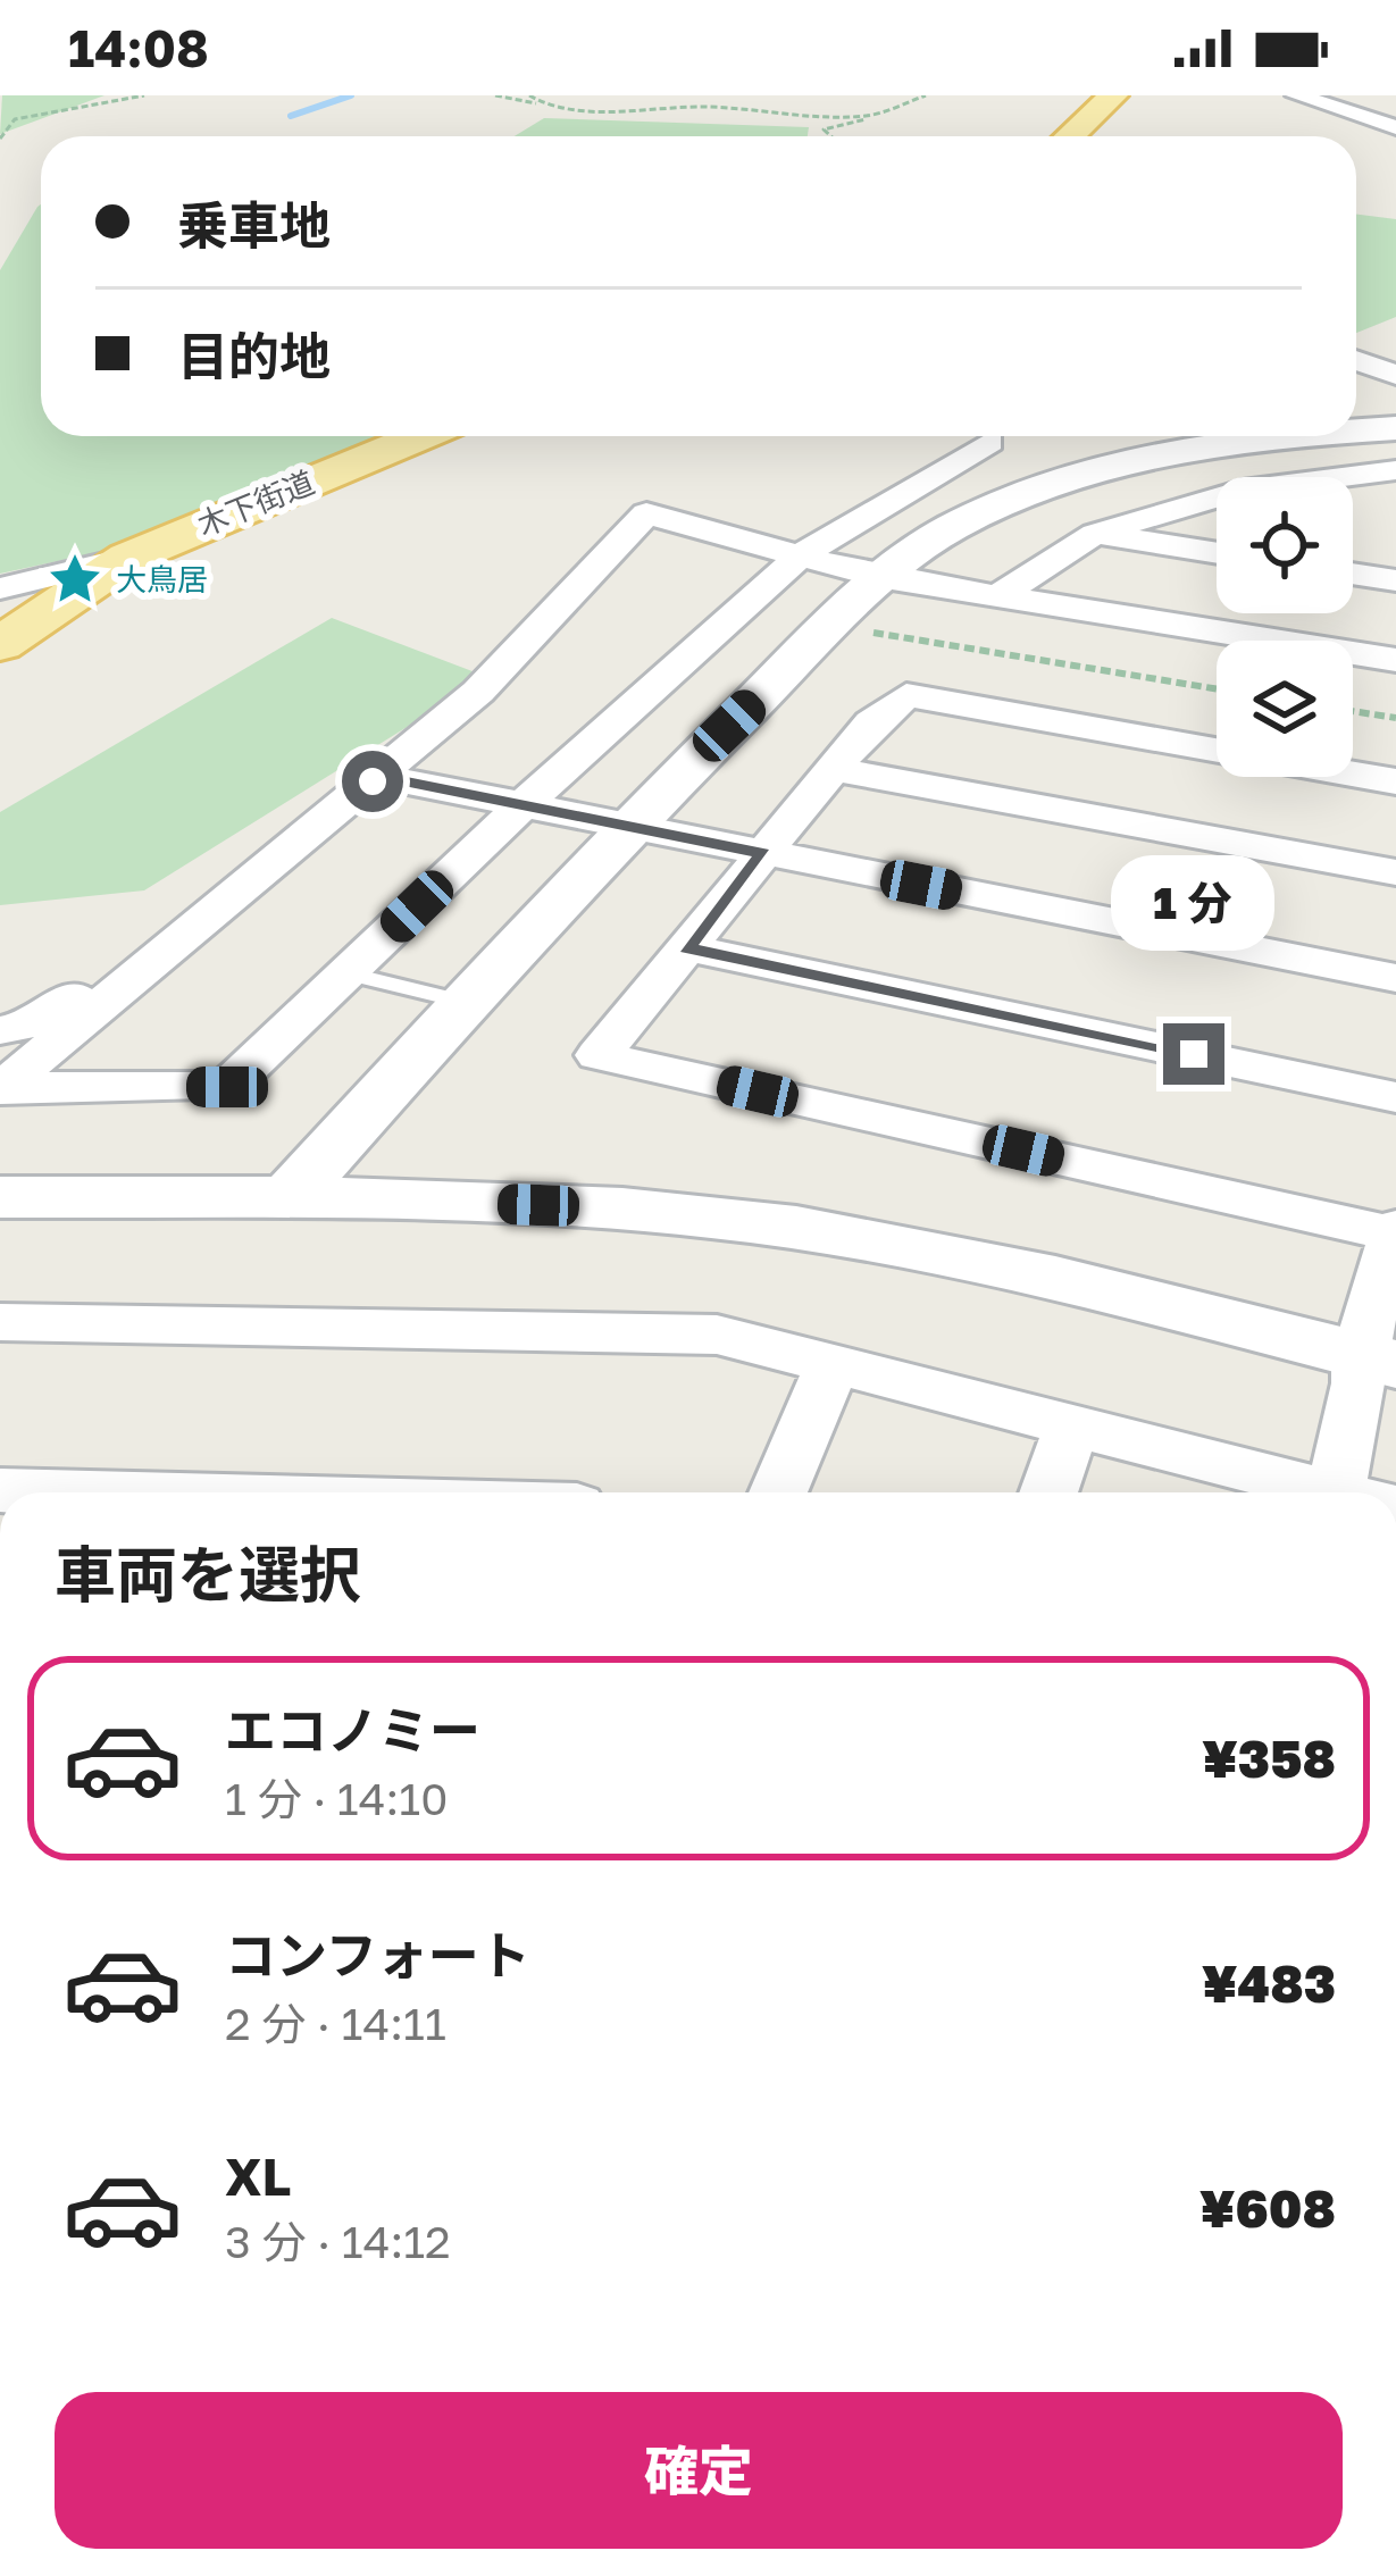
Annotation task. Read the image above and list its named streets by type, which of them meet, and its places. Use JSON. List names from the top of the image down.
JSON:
{
  "streets": {
    "main road": ["木下街道"]
  },
  "places": {
    "place": ["大鳥居"]
  },
  "page": {
    "status": "14:08",
    "banner": ["乗車地", "目的地"],
    "bubble": "1 分",
    "heading": "車両を選択",
    "list": [
      {
        "name": "エコノミー",
        "note": "1 分 · 14:10",
        "value": "¥358"
      },
      {
        "name": "コンフォート",
        "note": "2 分 · 14:11",
        "value": "¥483"
      },
      {
        "name": "XL",
        "note": "3 分 · 14:12",
        "value": "¥608"
      }
    ],
    "buttons": "確定"
  }
}
